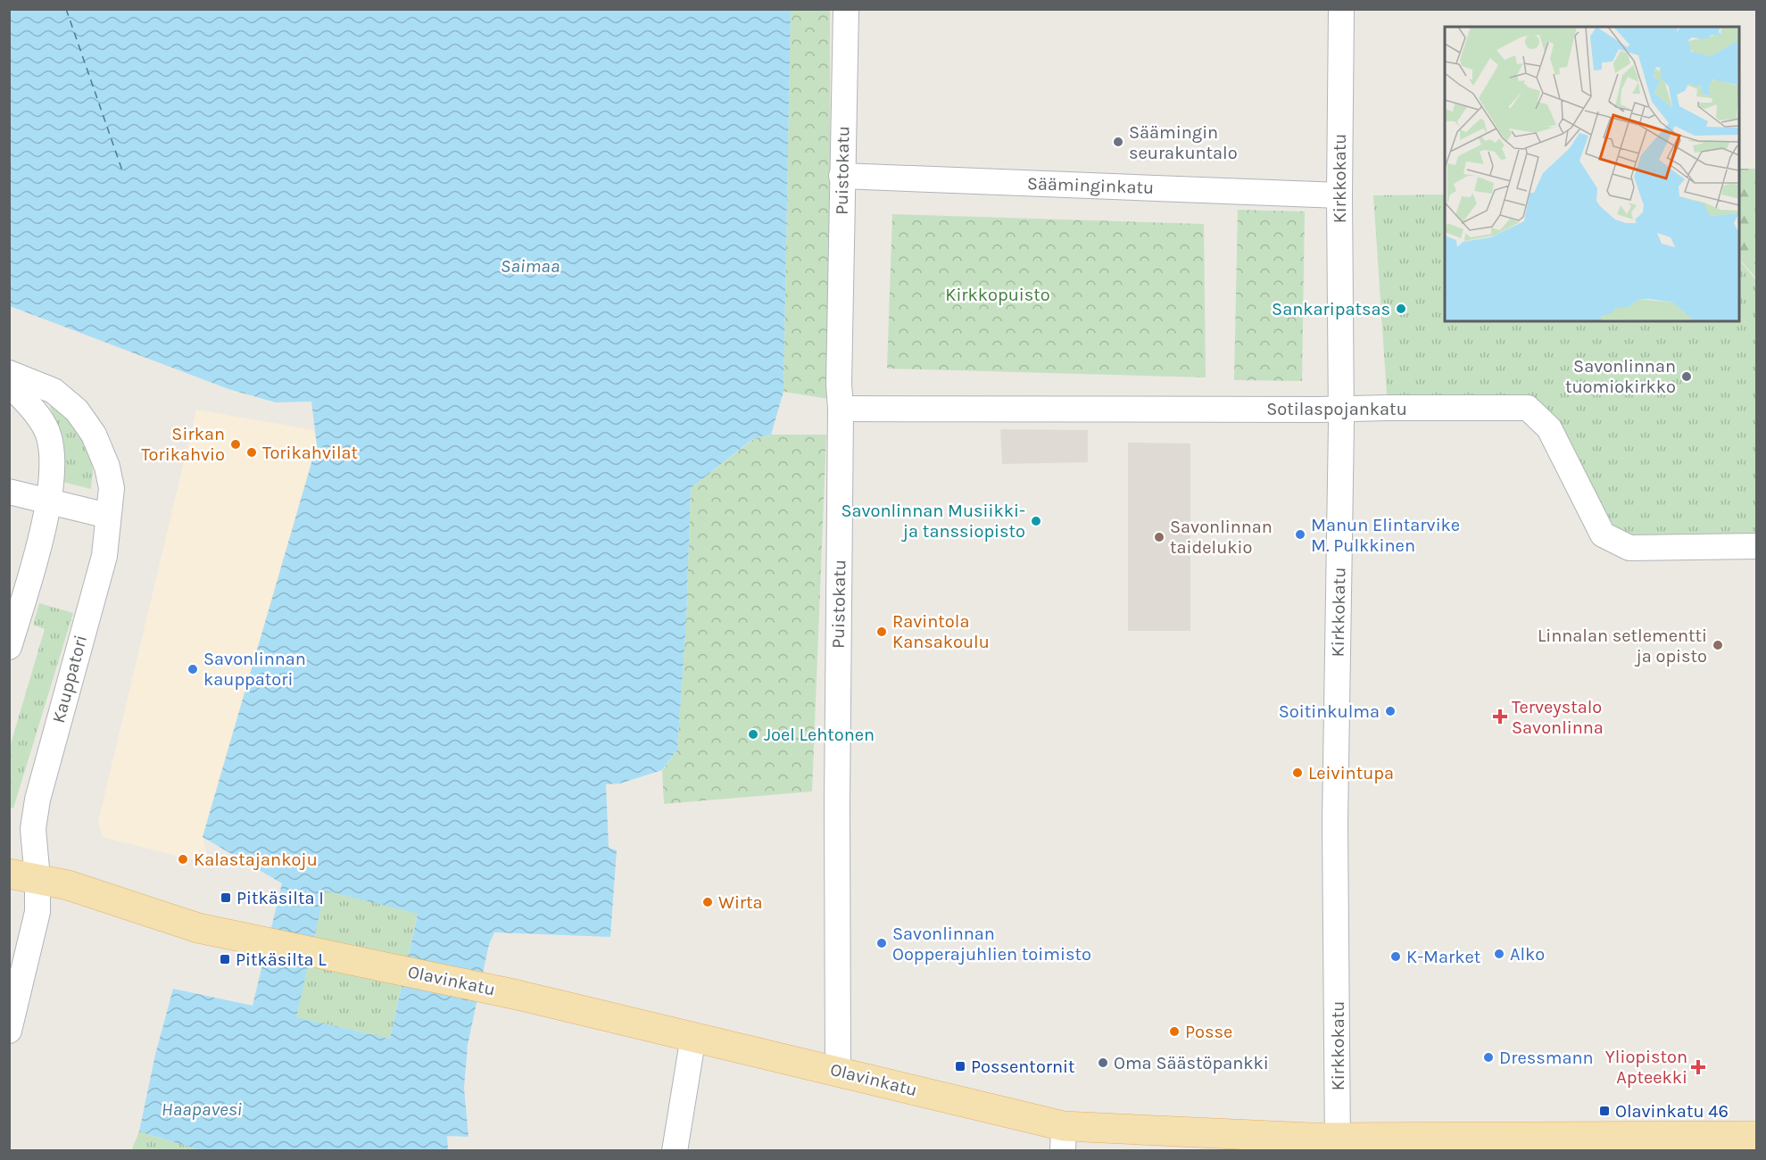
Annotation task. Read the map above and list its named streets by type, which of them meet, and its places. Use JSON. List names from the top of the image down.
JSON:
{
  "streets": {
    "main road": ["Olavinkatu"],
    "street": [
      "Puistokatu",
      "Kirkkokatu",
      "Sääminginkatu",
      "Sotilaspojankatu",
      "Kauppatori"
    ]
  },
  "crossings": [
    ["Puistokatu", "Sääminginkatu"],
    ["Puistokatu", "Sotilaspojankatu"],
    ["Puistokatu", "Olavinkatu"],
    ["Kirkkokatu", "Sääminginkatu"],
    ["Kirkkokatu", "Sotilaspojankatu"],
    ["Kirkkokatu", "Olavinkatu"],
    ["Kauppatori", "Olavinkatu"]
  ],
  "water": ["Saimaa", "Haapavesi"],
  "parks": ["Kirkkopuisto"],
  "places": {
    "other": [
      "Säämingin seurakuntalo",
      "Sankaripatsas",
      "Savonlinnan tuomiokirkko",
      "Sirkan Torikahvio",
      "Torikahvilat",
      "Savonlinnan Musiikki- ja tanssiopisto",
      "Manun Elintarvike M. Pulkkinen",
      "Savonlinnan taidelukio",
      "Ravintola Kansakoulu",
      "Linnalan setlementti ja opisto",
      "Savonlinnan kauppatori",
      "Soitinkulma",
      "Joel Lehtonen",
      "Leivintupa",
      "Kalastajankoju",
      "Wirta",
      "Savonlinnan Oopperajuhlien toimisto",
      "Alko",
      "K-Market",
      "Posse",
      "Dressmann",
      "Oma Säästöpankki"
    ],
    "health": ["Terveystalo Savonlinna", "Yliopiston Apteekki"],
    "transit": [
      "Pitkäsilta I",
      "Pitkäsilta L",
      "Possentornit",
      "Olavinkatu 46"
    ]
  }
}
